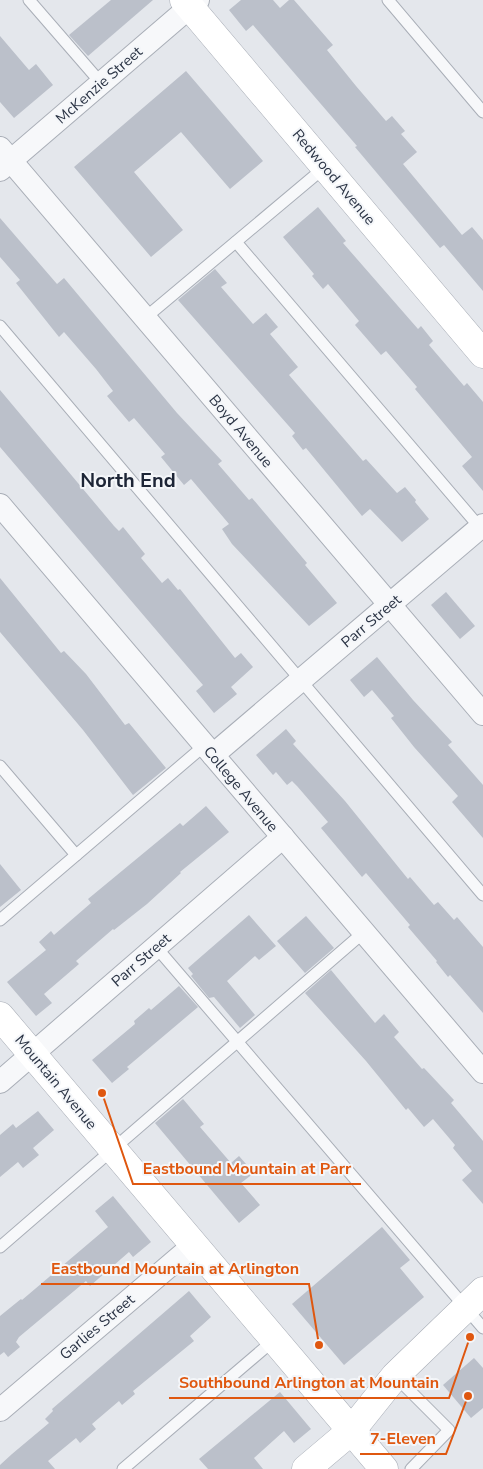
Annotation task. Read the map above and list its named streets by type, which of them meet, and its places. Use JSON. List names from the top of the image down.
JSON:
{
  "streets": {
    "main road": ["Redwood Avenue", "Mountain Avenue"],
    "street": [
      "McKenzie Street",
      "Boyd Avenue",
      "Parr Street",
      "College Avenue",
      "Garlies Street"
    ]
  },
  "crossings": [
    ["McKenzie Street", "Redwood Avenue"],
    ["McKenzie Street", "Boyd Avenue"],
    ["Boyd Avenue", "Parr Street"],
    ["Parr Street", "College Avenue"],
    ["Parr Street", "Mountain Avenue"],
    ["Mountain Avenue", "Garlies Street"]
  ],
  "districts": ["North End"],
  "places": [
    "Eastbound Mountain at Parr",
    "Southbound Arlington at Mountain",
    "Eastbound Mountain at Arlington",
    "7-Eleven"
  ]
}
